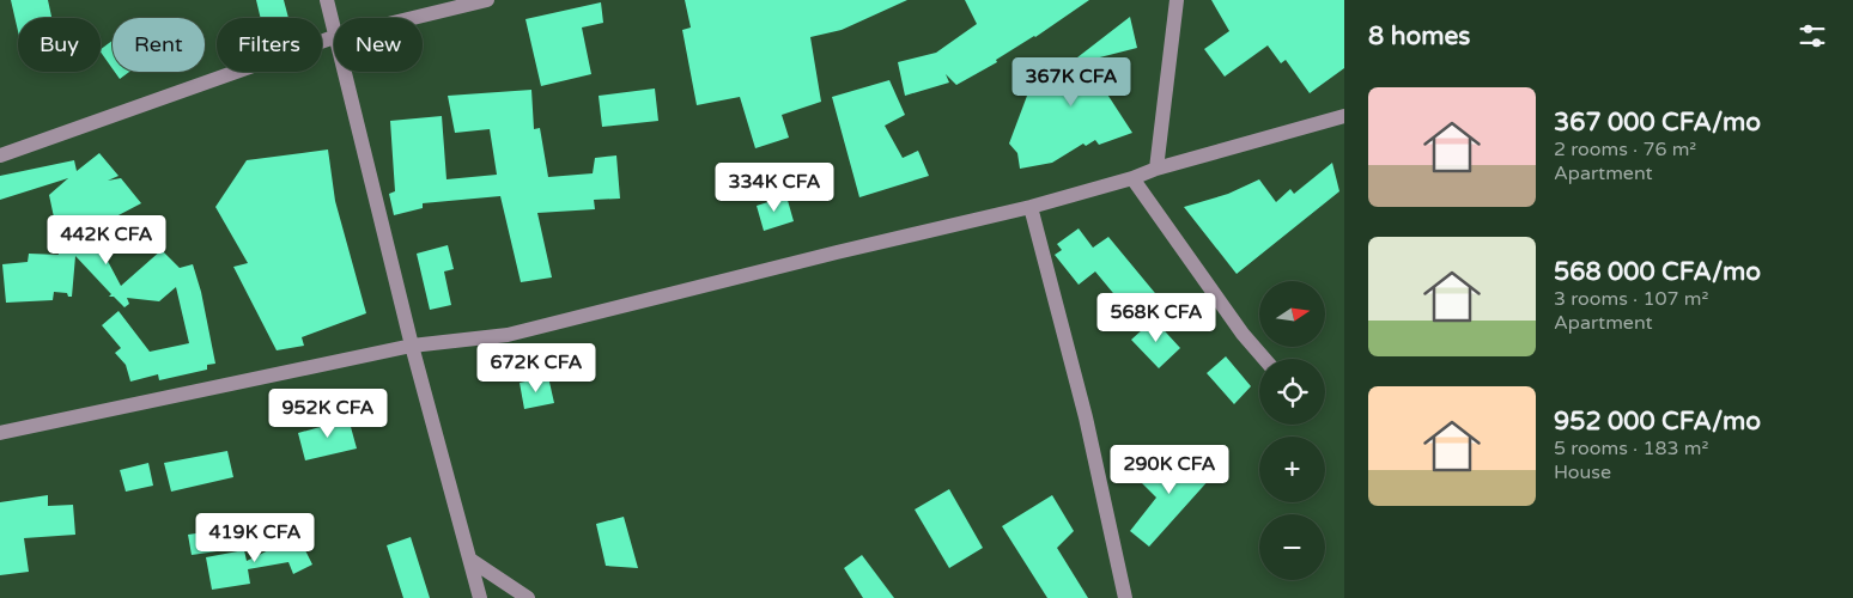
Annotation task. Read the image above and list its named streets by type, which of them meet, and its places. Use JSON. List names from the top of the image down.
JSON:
{
  "north": "right",
  "page": {
    "heading": "8 homes",
    "chip": [
      "Buy",
      "Rent",
      "Filters",
      "New"
    ],
    "price": [
      "367K CFA",
      "334K CFA",
      "442K CFA",
      "568K CFA",
      "672K CFA",
      "952K CFA",
      "290K CFA",
      "419K CFA"
    ],
    "list": [
      {
        "name": "367 000 CFA/mo",
        "note": "2 rooms · 76 m² · Apartment"
      },
      {
        "name": "568 000 CFA/mo",
        "note": "3 rooms · 107 m² · Apartment"
      },
      {
        "name": "952 000 CFA/mo",
        "note": "5 rooms · 183 m² · House"
      }
    ],
    "map_buttons": ["+", "−"]
  }
}
